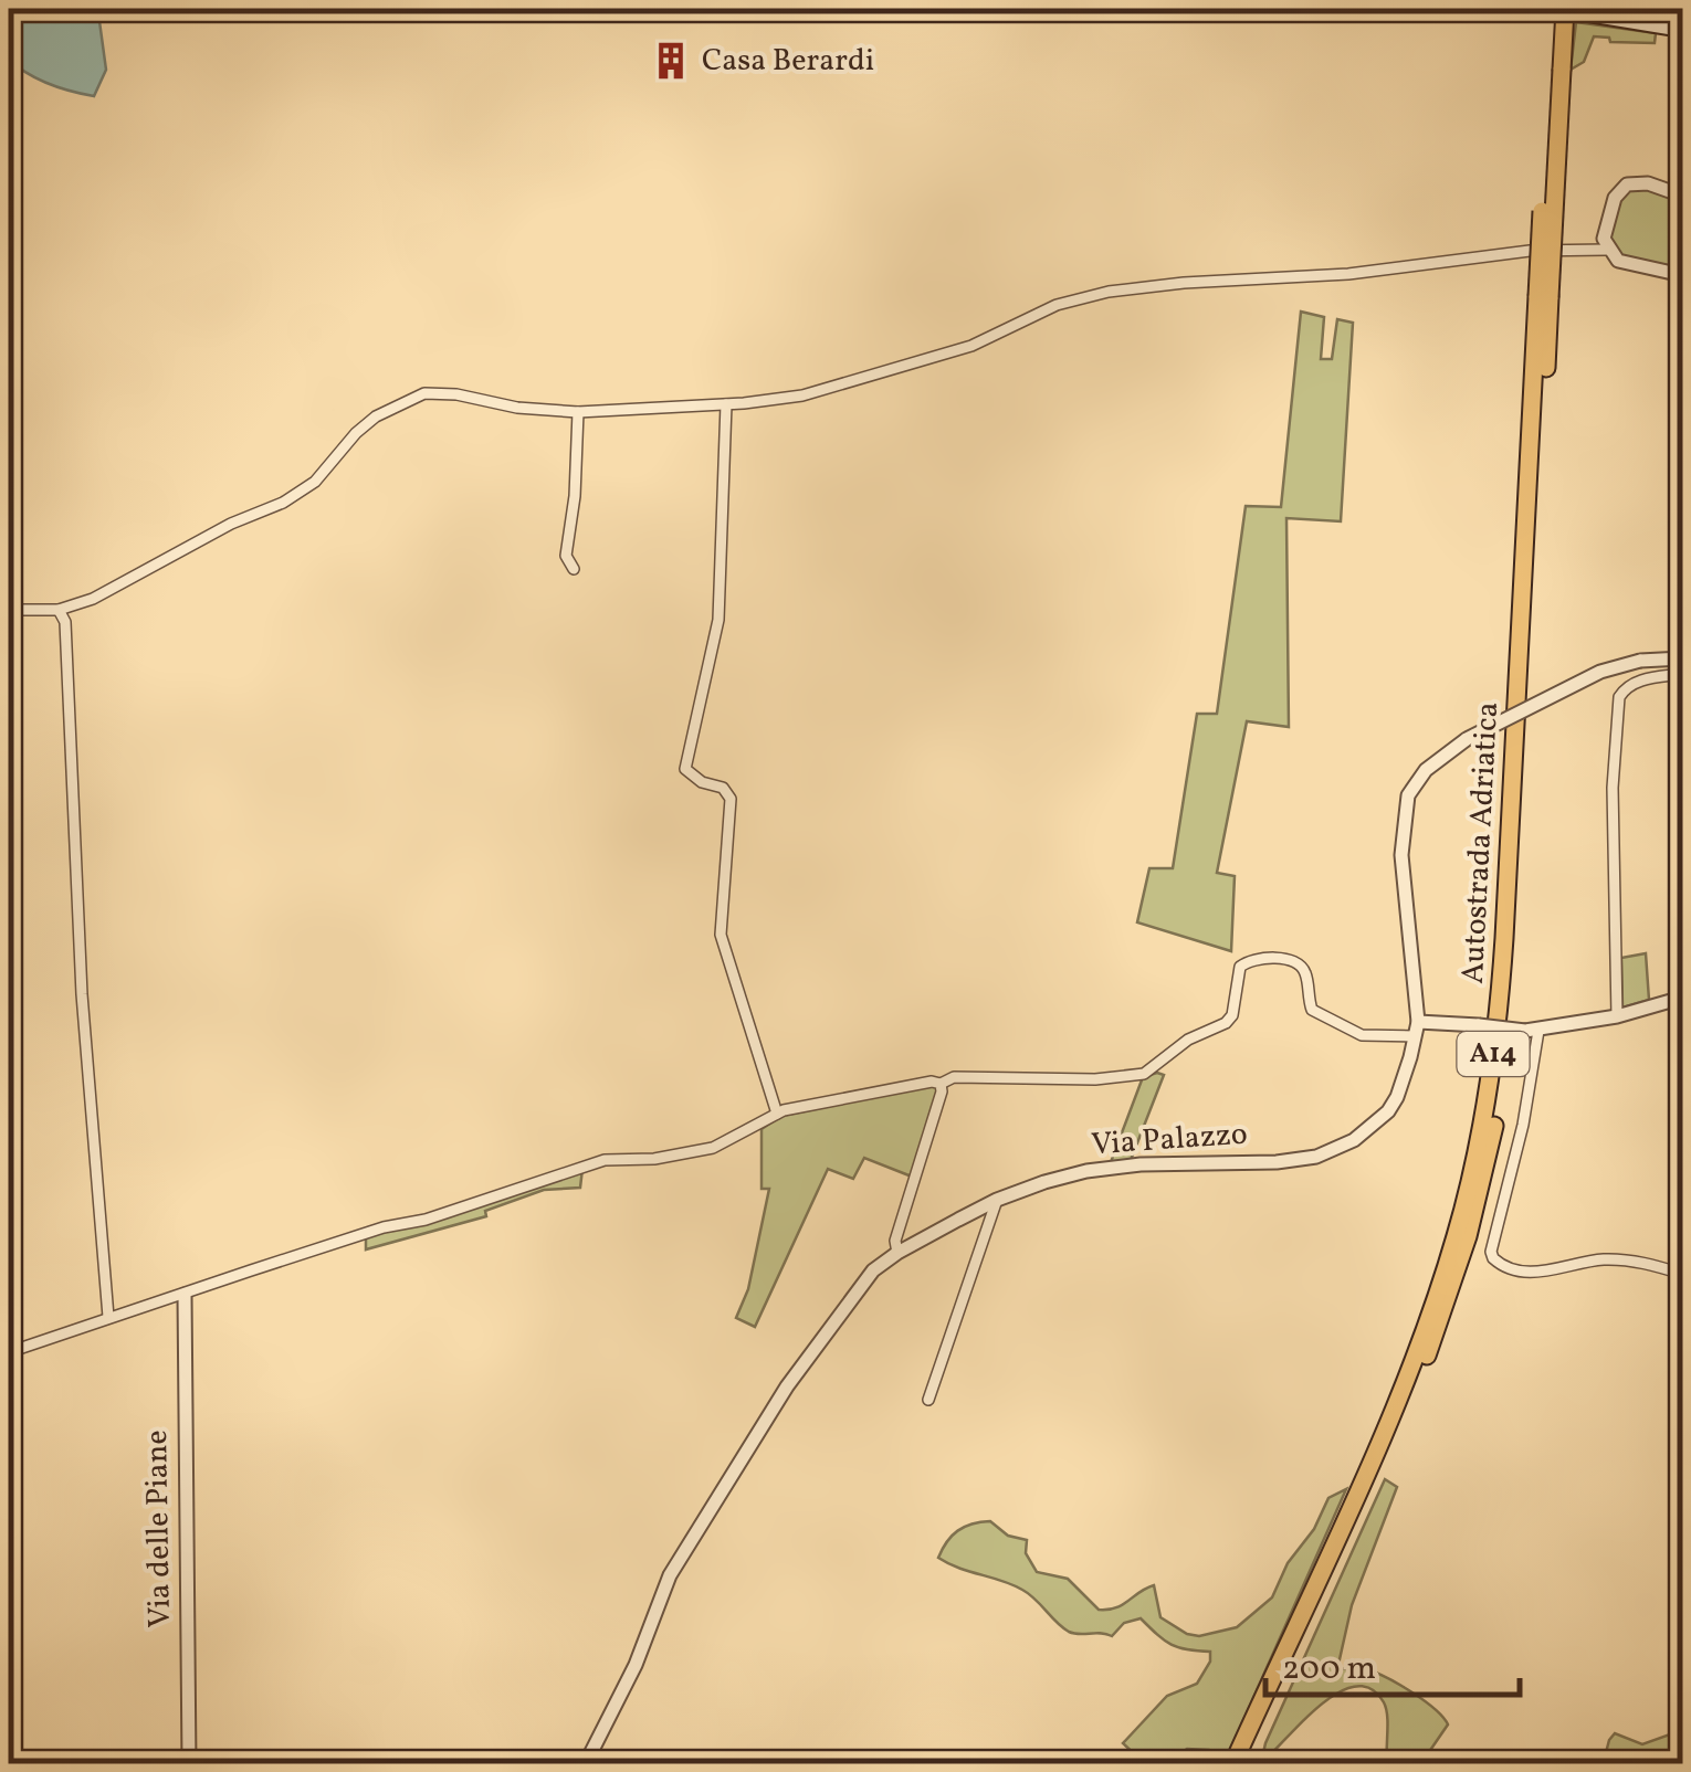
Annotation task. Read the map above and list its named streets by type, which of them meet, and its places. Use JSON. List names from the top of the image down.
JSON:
{
  "streets": {
    "highway": ["Autostrada Adriatica", "A14"],
    "street": ["Via Palazzo", "Via delle Piane"]
  },
  "places": {
    "building": ["Casa Berardi"]
  },
  "scale_bar": "200 m"
}
